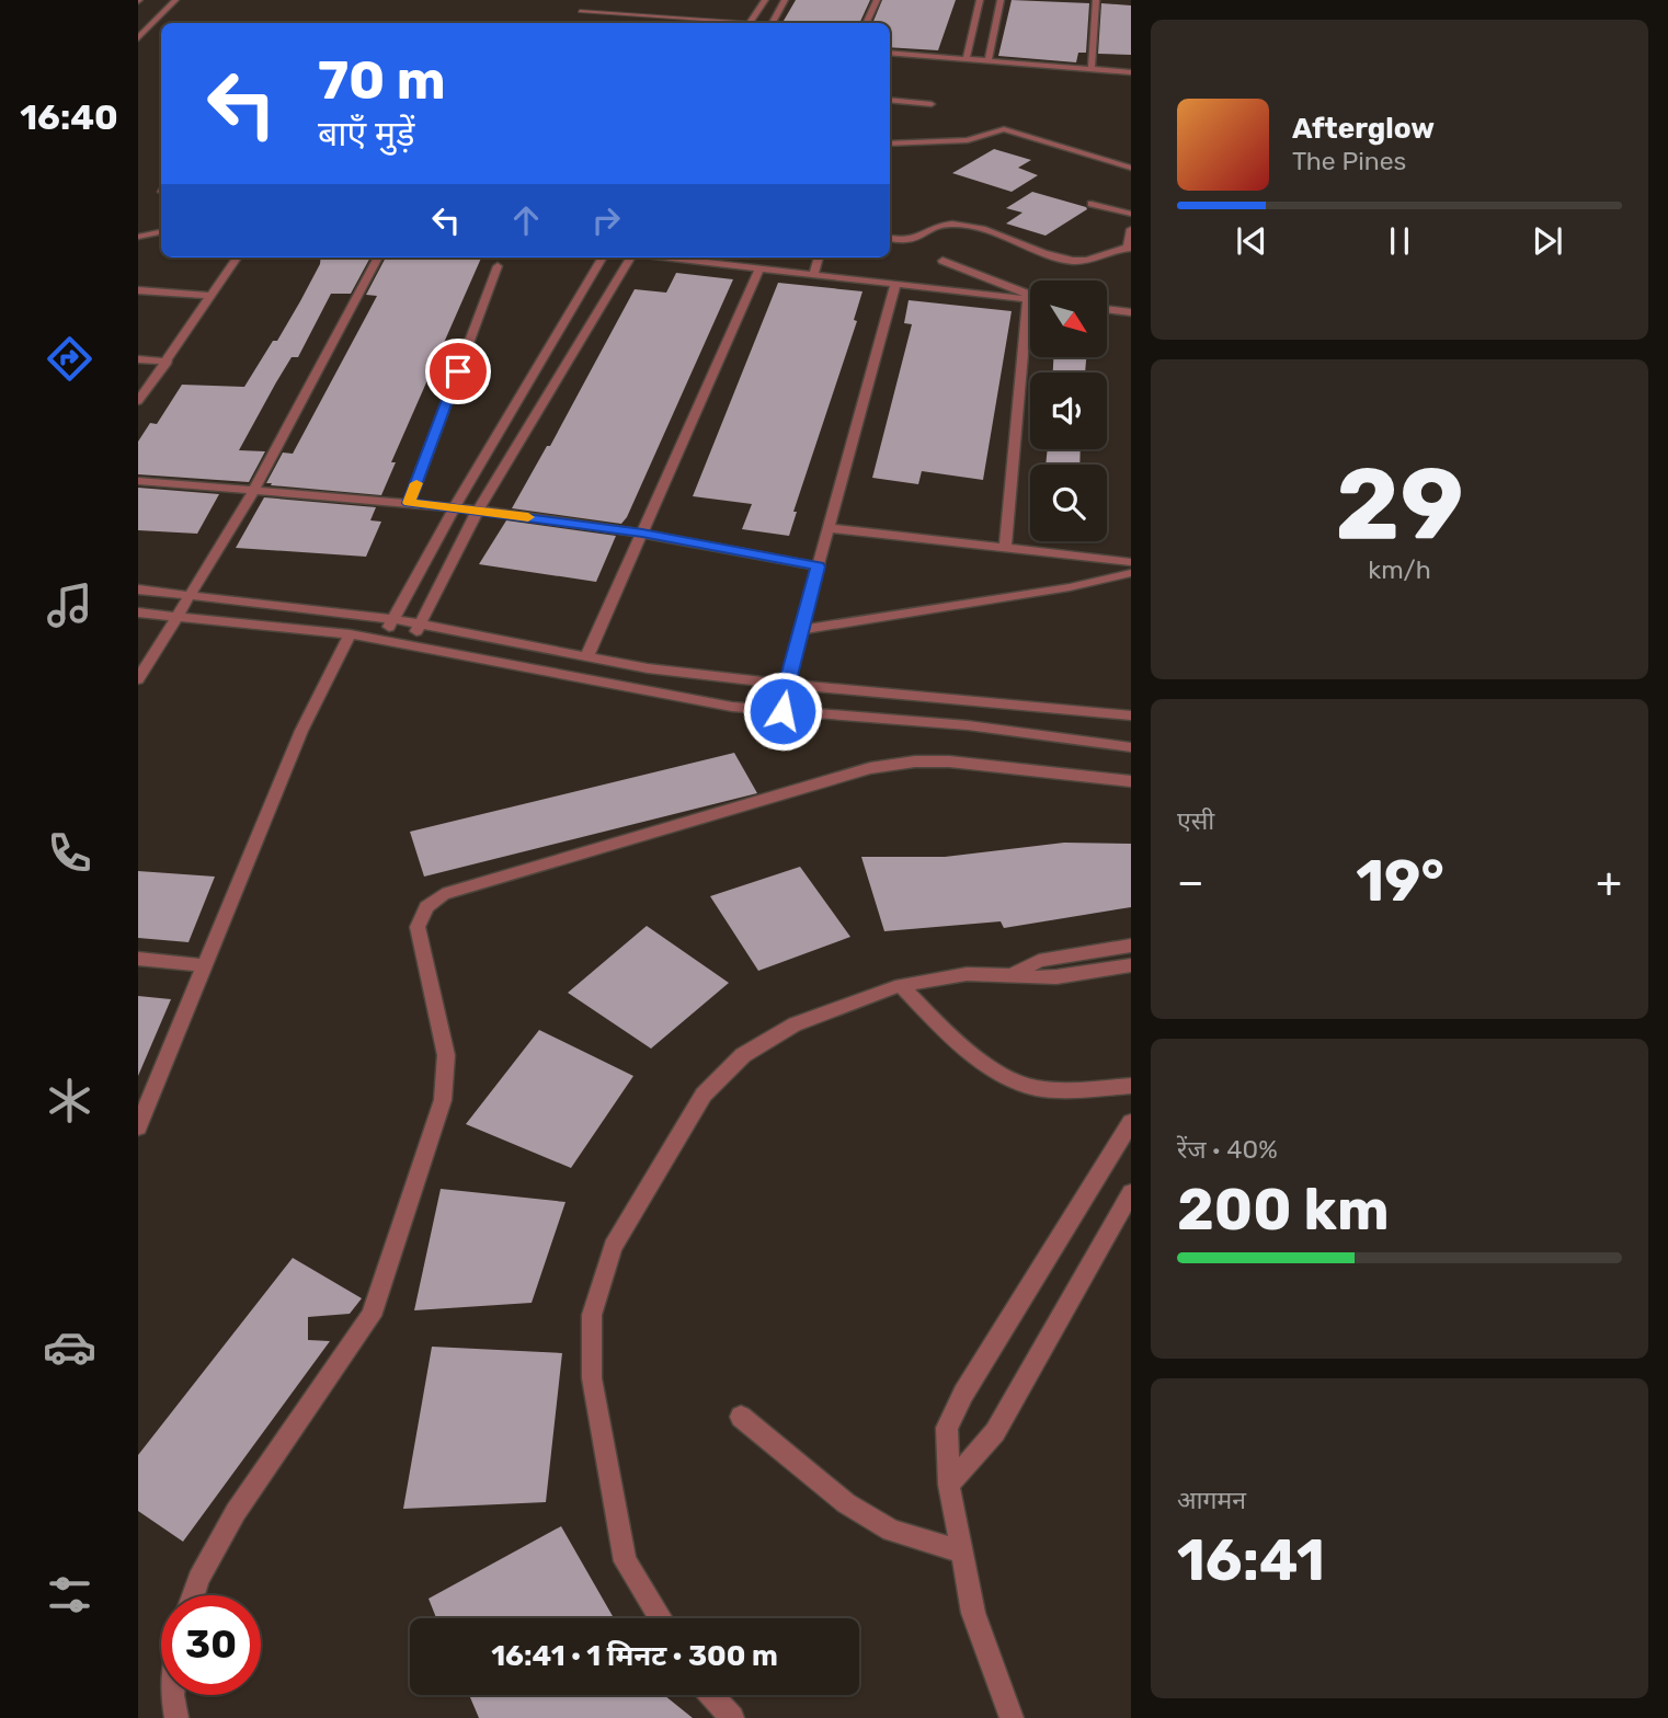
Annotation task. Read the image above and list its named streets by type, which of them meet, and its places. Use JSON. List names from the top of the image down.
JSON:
{
  "north": "bottom right",
  "page": {
    "tabs": "16:40",
    "turn": ["70 m", "बाएँ मुड़ें"],
    "song": ["Afterglow", "The Pines"],
    "tile": [
      ["29", "km/h"],
      "एसी",
      ["रेंज · 40%", "200 km"],
      ["आगमन", "16:41"]
    ],
    "heat": ["−", "19°", "+"],
    "limit": "30",
    "trip": "16:41 · 1 मिनट · 300 m"
  }
}
